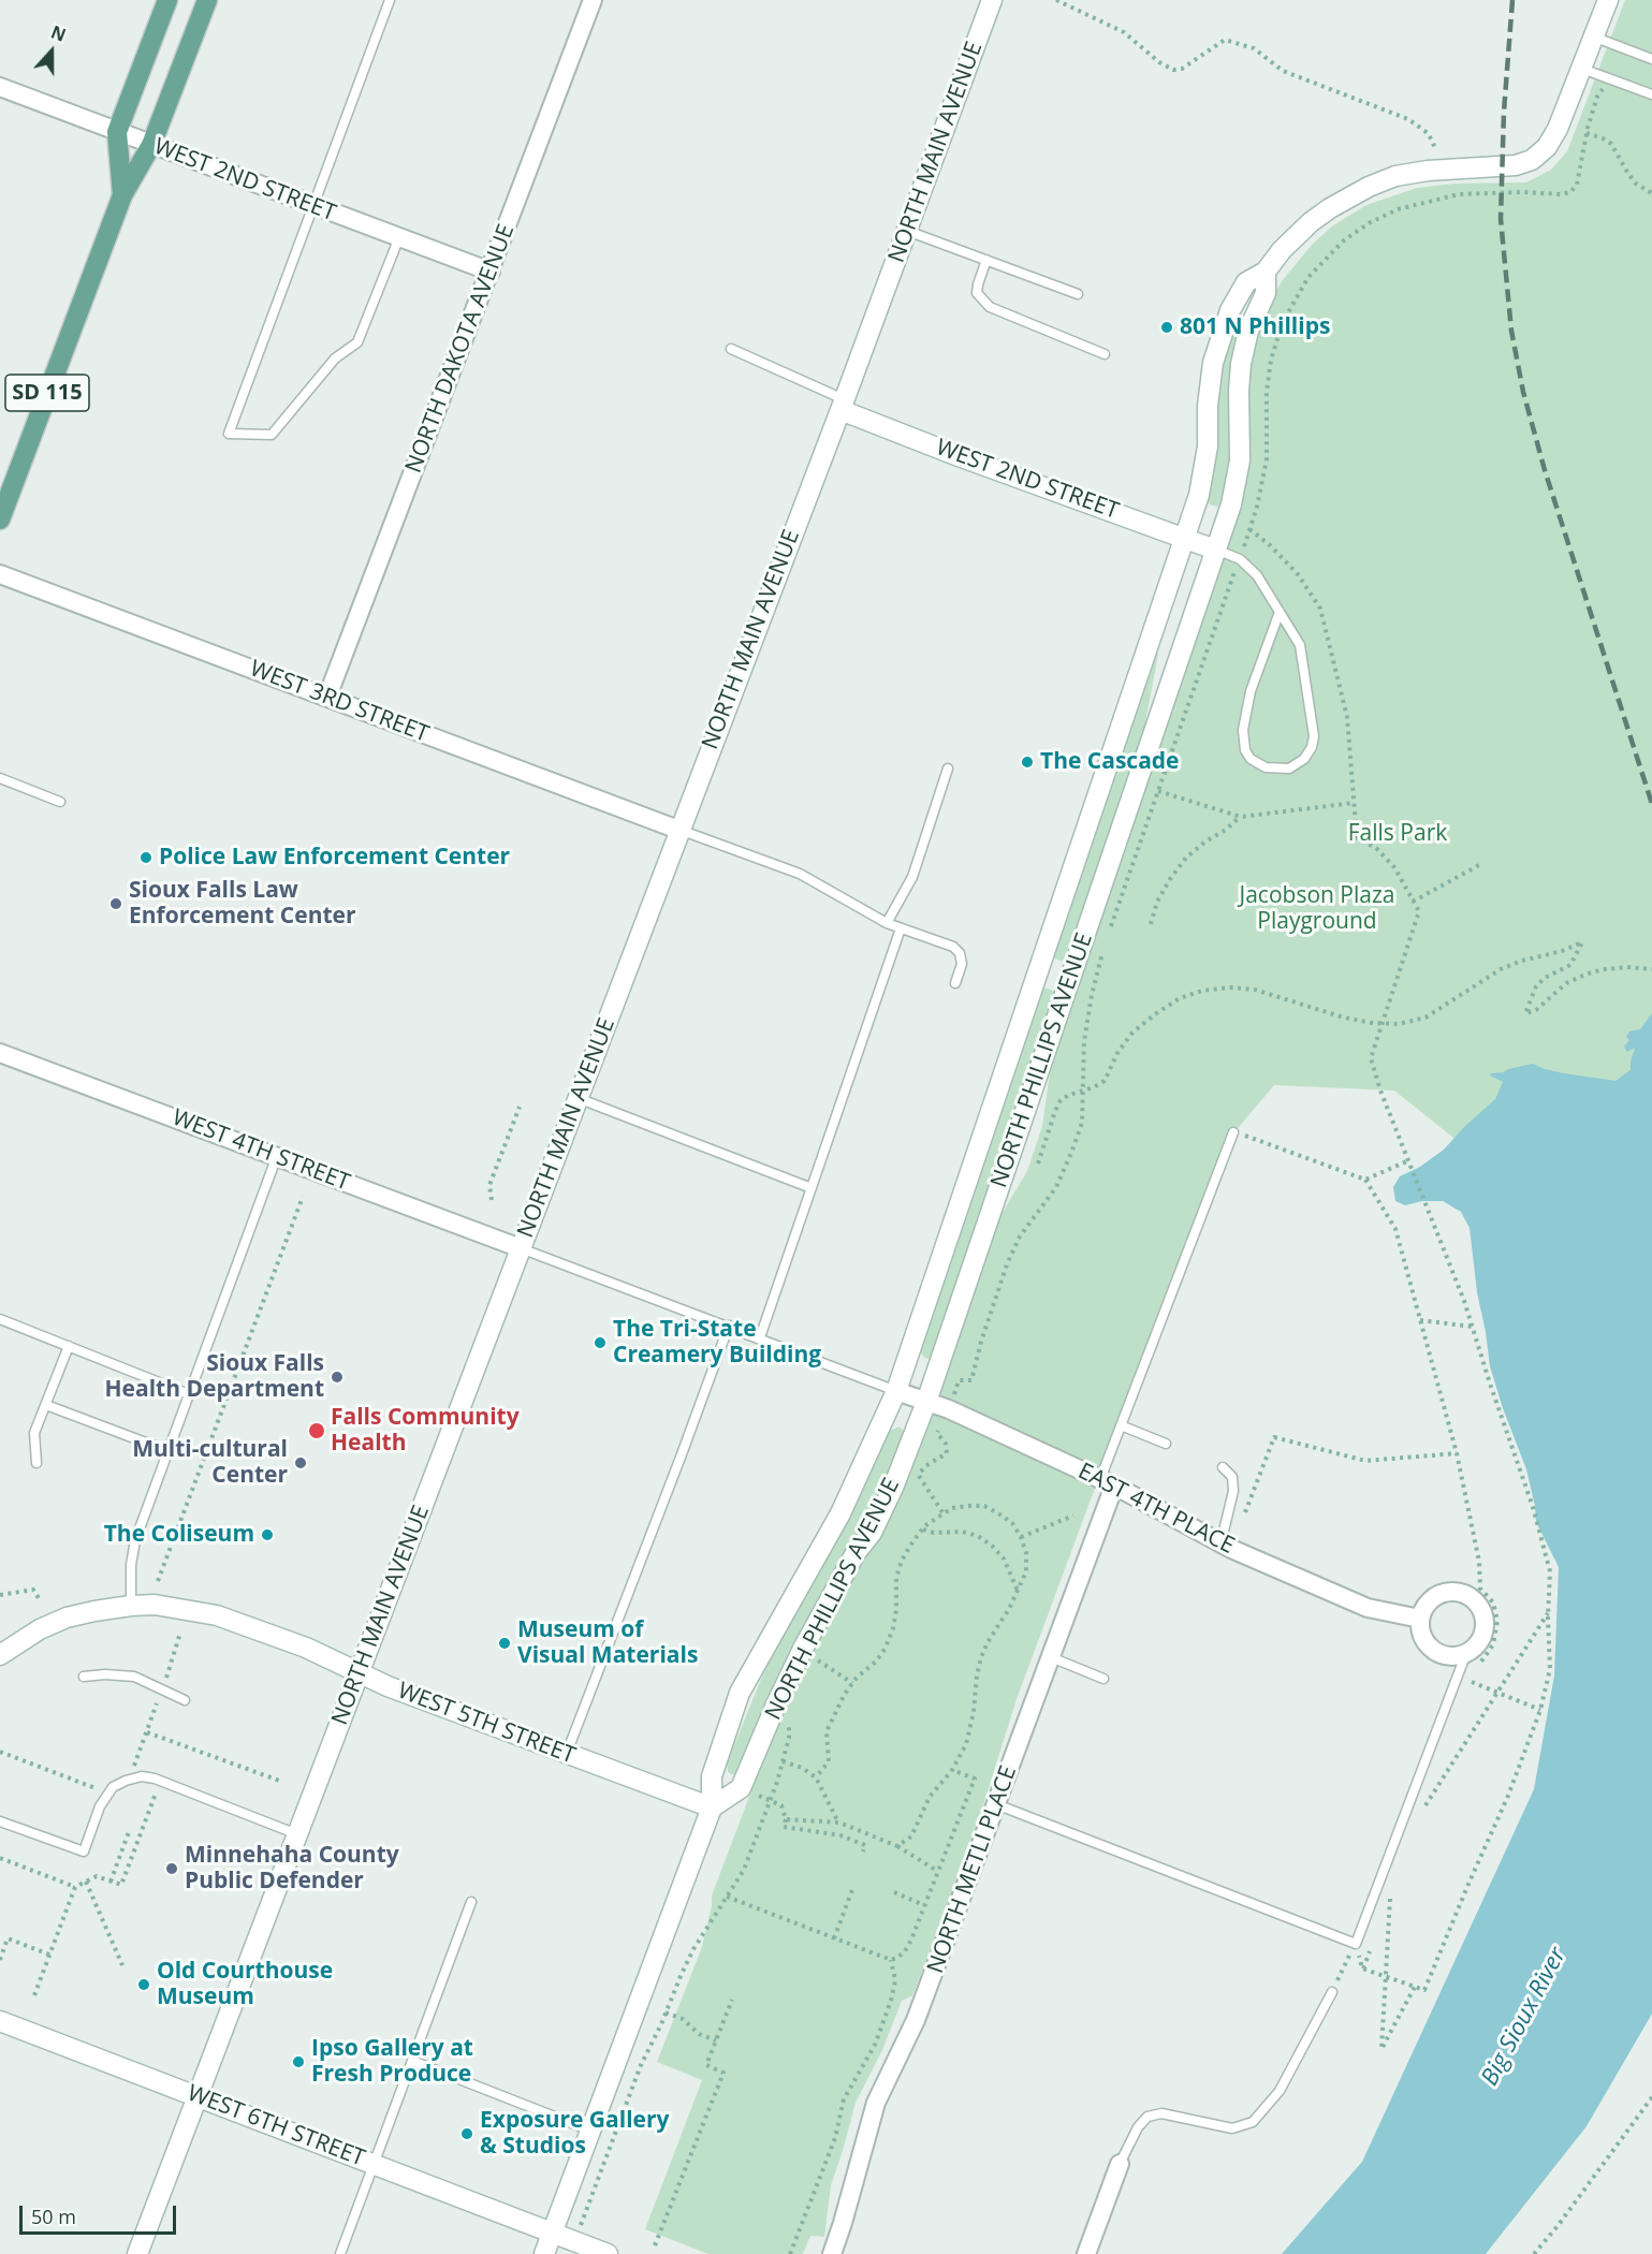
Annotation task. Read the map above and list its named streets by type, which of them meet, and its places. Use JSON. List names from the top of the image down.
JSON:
{
  "streets": {
    "main road": ["SD 115"],
    "street": [
      "NORTH MAIN AVENUE",
      "WEST 2ND STREET",
      "NORTH DAKOTA AVENUE",
      "WEST 3RD STREET",
      "NORTH PHILLIPS AVENUE",
      "WEST 4TH STREET",
      "EAST 4TH PLACE",
      "WEST 5TH STREET",
      "NORTH METLI PLACE",
      "WEST 6TH STREET"
    ]
  },
  "crossings": [
    ["NORTH MAIN AVENUE", "WEST 2ND STREET"],
    ["NORTH MAIN AVENUE", "WEST 3RD STREET"],
    ["NORTH MAIN AVENUE", "WEST 4TH STREET"],
    ["NORTH MAIN AVENUE", "WEST 5TH STREET"],
    ["NORTH MAIN AVENUE", "WEST 6TH STREET"],
    ["WEST 2ND STREET", "NORTH DAKOTA AVENUE"],
    ["WEST 2ND STREET", "SD 115"],
    ["WEST 2ND STREET", "NORTH PHILLIPS AVENUE"],
    ["NORTH DAKOTA AVENUE", "WEST 3RD STREET"],
    ["NORTH PHILLIPS AVENUE", "EAST 4TH PLACE"],
    ["NORTH PHILLIPS AVENUE", "WEST 5TH STREET"],
    ["NORTH PHILLIPS AVENUE", "WEST 6TH STREET"],
    ["EAST 4TH PLACE", "NORTH METLI PLACE"]
  ],
  "water": ["Big Sioux River"],
  "parks": ["Falls Park", "Jacobson Plaza Playground"],
  "places": [
    "801 N Phillips",
    "The Cascade",
    "Police Law Enforcement Center",
    "Sioux Falls Law Enforcement Center",
    "The Tri-State Creamery Building",
    "Sioux Falls Health Department",
    "Falls Community Health",
    "Multi-cultural Center",
    "The Coliseum",
    "Museum of Visual Materials",
    "Minnehaha County Public Defender",
    "Old Courthouse Museum",
    "Ipso Gallery at Fresh Produce",
    "Exposure Gallery & Studios"
  ],
  "scale_bar": "50 m",
  "north": "top"
}
